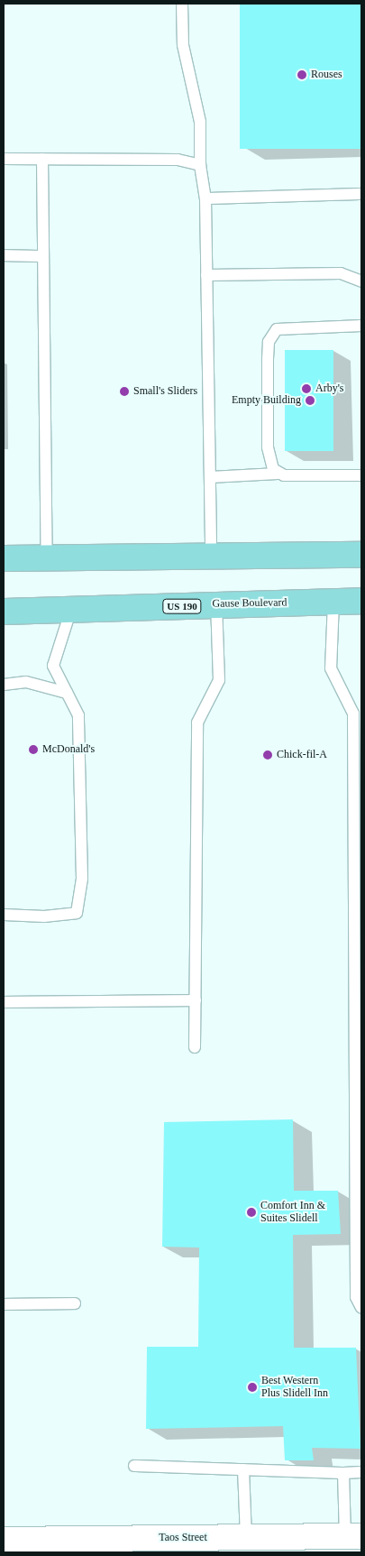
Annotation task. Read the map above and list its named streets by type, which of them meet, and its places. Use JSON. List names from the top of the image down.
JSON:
{
  "streets": {
    "main road": ["Gause Boulevard", "US 190"],
    "street": ["Taos Street"]
  },
  "places": [
    "Rouses",
    "Arby's",
    "Small's Sliders",
    "Empty Building",
    "McDonald's",
    "Chick-fil-A",
    "Comfort Inn & Suites Slidell",
    "Best Western Plus Slidell Inn"
  ]
}
